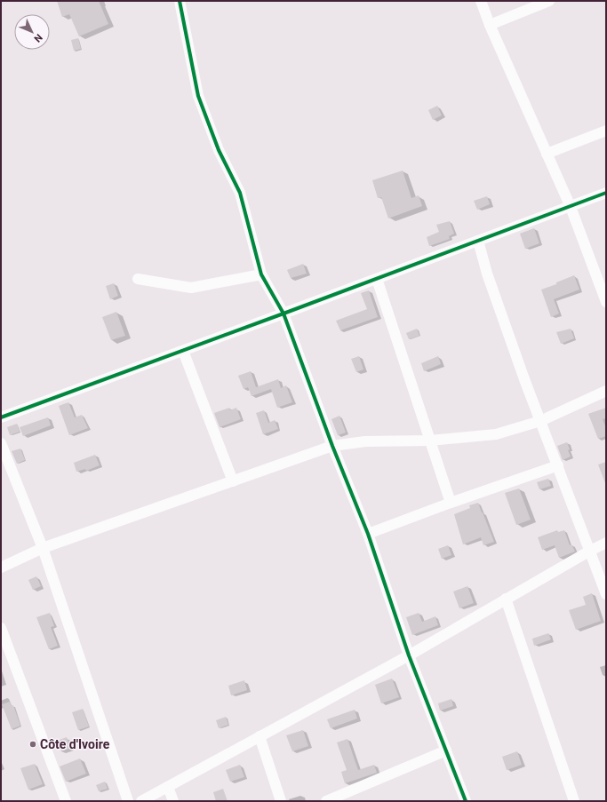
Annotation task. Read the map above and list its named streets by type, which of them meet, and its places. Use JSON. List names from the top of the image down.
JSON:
{
  "places": ["Côte d'Ivoire"],
  "north": "bottom right"
}
